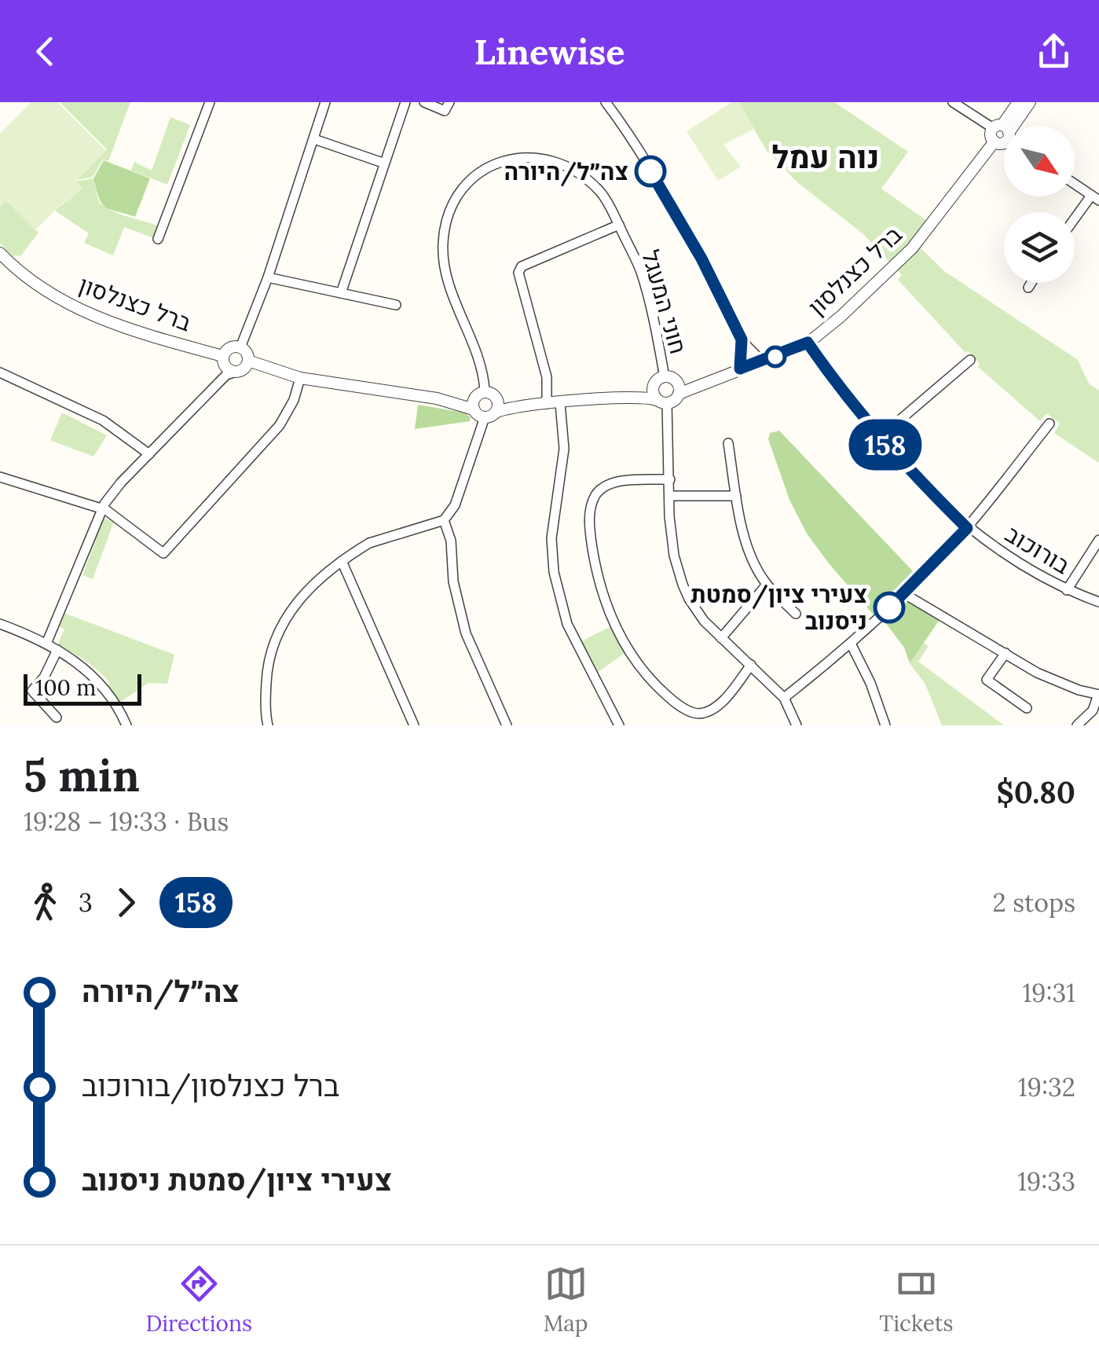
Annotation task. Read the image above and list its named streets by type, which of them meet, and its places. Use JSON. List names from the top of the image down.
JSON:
{
  "streets": {
    "street": ["ברל כצנלסון", "חוני המעגל", "בורוכוב"]
  },
  "crossings": [
    ["ברל כצנלסון", "חוני המעגל"],
    ["ברל כצנלסון", "בורוכוב"]
  ],
  "districts": ["נוה עמל"],
  "places": ["צה״ל/היורה", "צעירי ציון/סמטת ניסנוב"],
  "lines": ["bus line 158"],
  "scale_bar": "100 m",
  "north": "bottom right",
  "page": {
    "header": "Linewise",
    "on_map": "158",
    "scale": "100 m",
    "heading": ["5 min", "19:28 – 19:33 · Bus", "$0.80"],
    "legs": ["3", "158", "2 stops"],
    "list": [
      {
        "name": "צה״ל/היורה",
        "value": "19:31"
      },
      {
        "name": "ברל כצנלסון/בורוכוב",
        "value": "19:32"
      },
      {
        "name": "צעירי ציון/סמטת ניסנוב",
        "value": "19:33"
      }
    ],
    "tabs": ["Directions", "Map", "Tickets"]
  }
}
